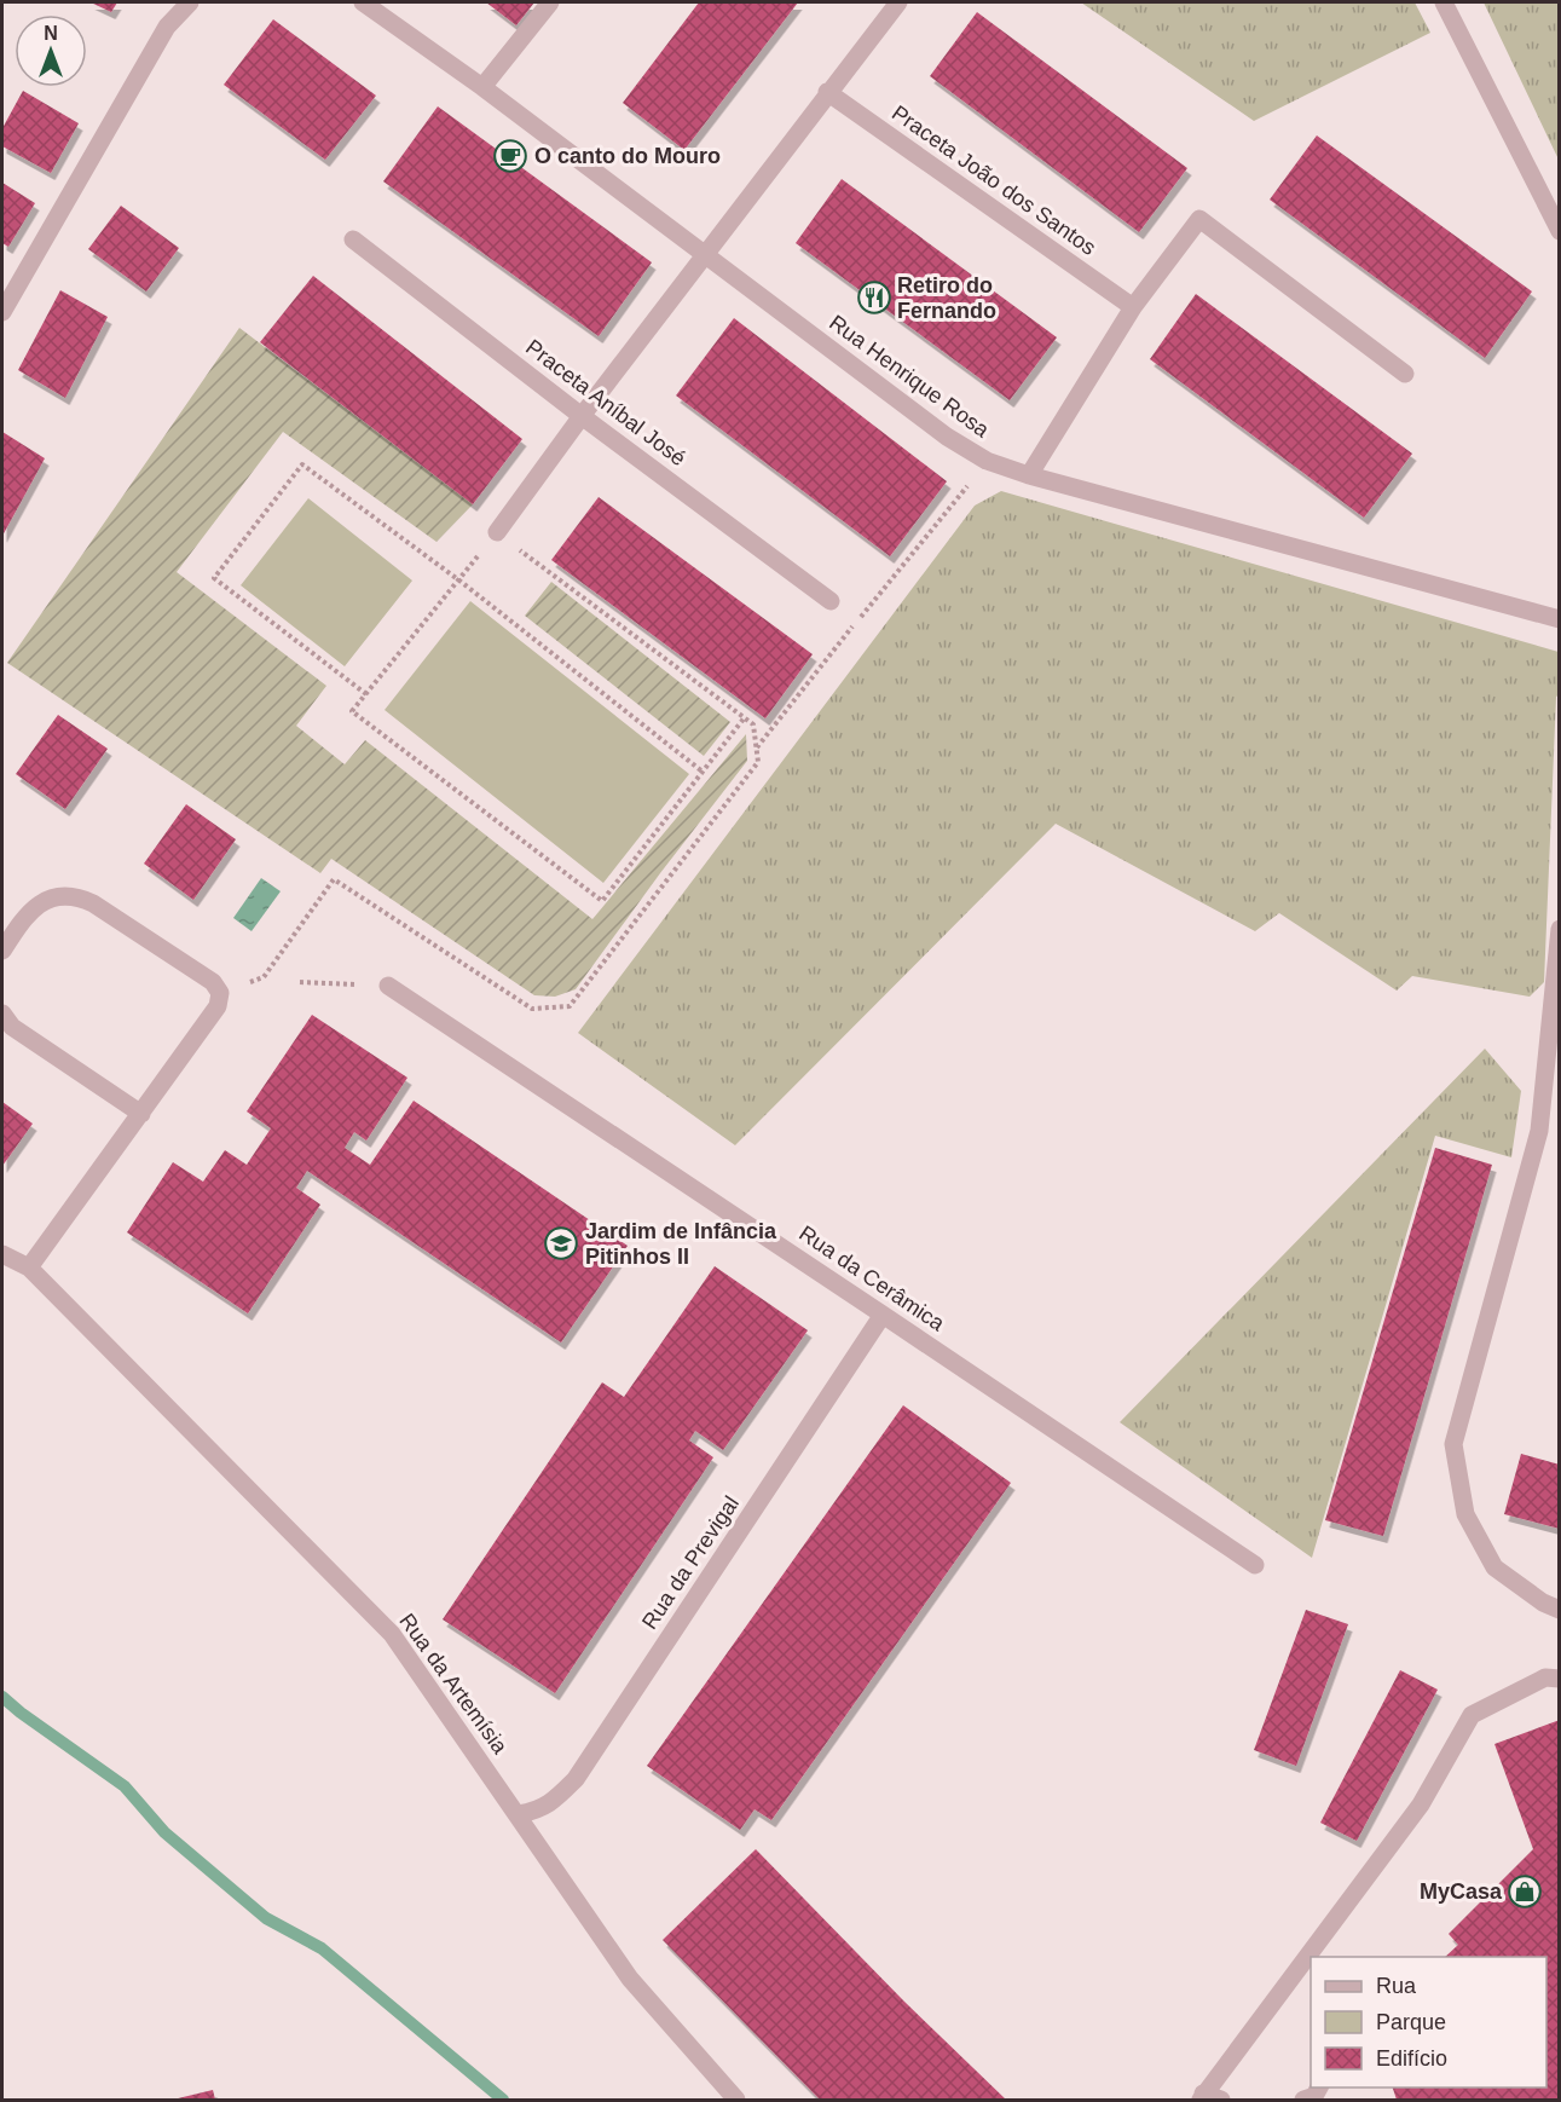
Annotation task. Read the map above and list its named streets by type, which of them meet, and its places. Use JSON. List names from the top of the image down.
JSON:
{
  "streets": {
    "street": [
      "Praceta João dos Santos",
      "Rua Henrique Rosa",
      "Praceta Aníbal José",
      "Rua da Cerâmica",
      "Rua da Previgal",
      "Rua da Artemísia"
    ]
  },
  "crossings": [
    ["Rua da Cerâmica", "Rua da Previgal"],
    ["Rua da Previgal", "Rua da Artemísia"]
  ],
  "places": {
    "cafe": ["O canto do Mouro"],
    "restaurant": ["Retiro do Fernando"],
    "school or university": ["Jardim de Infância Pitinhos II"],
    "shop": ["MyCasa"]
  },
  "legend": ["Rua", "Parque", "Edifício"],
  "north": "top"
}
